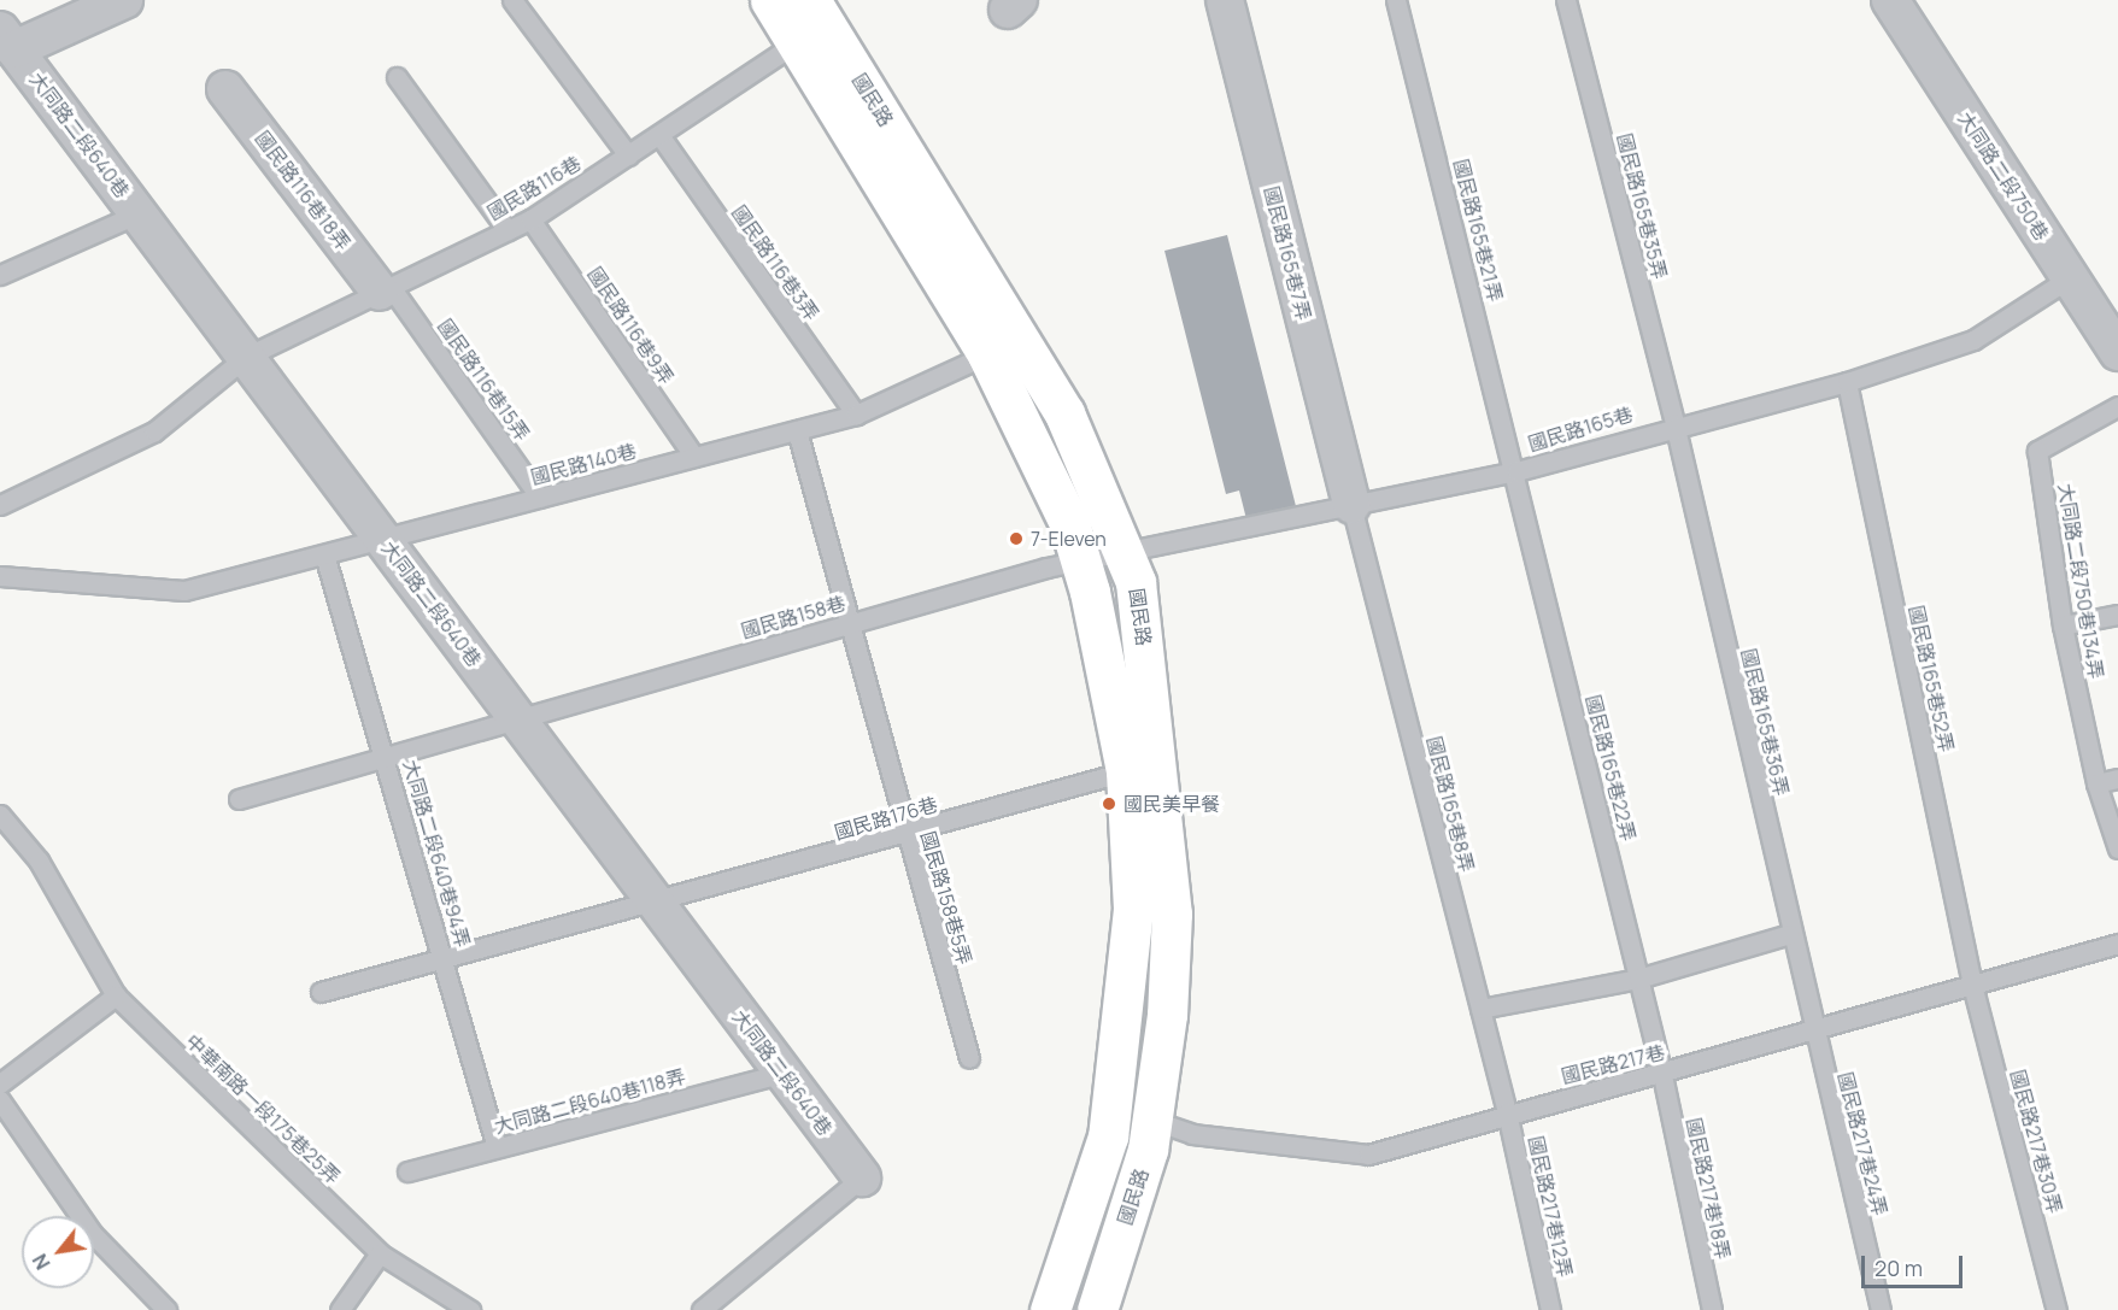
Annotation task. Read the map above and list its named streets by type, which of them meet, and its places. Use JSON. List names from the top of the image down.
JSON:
{
  "streets": {
    "street": [
      "國民路",
      "大同路二段640巷",
      "大同路二段750巷",
      "國民路116巷18弄",
      "國民路165巷7弄"
    ],
    "lane": [
      "國民路116巷",
      "國民路165巷35弄",
      "國民路165巷21弄",
      "國民路116巷3弄",
      "國民路116巷9弄",
      "國民路116巷15弄",
      "國民路165巷",
      "國民路140巷",
      "大同路二段750巷134弄",
      "國民路158巷",
      "國民路165巷52弄",
      "國民路165巷36弄",
      "國民路165巷22弄",
      "國民路165巷8弄",
      "國民路176巷",
      "大同路二段640巷94弄",
      "國民路158巷5弄",
      "國民路217巷",
      "大同路二段640巷118弄",
      "中華南路一段175巷25弄",
      "國民路217巷30弄",
      "國民路217巷24弄",
      "國民路217巷18弄",
      "國民路217巷12弄"
    ]
  },
  "crossings": [
    ["國民路", "國民路116巷"],
    ["國民路", "國民路165巷"],
    ["國民路", "國民路140巷"],
    ["國民路", "國民路158巷"],
    ["國民路", "國民路176巷"],
    ["國民路", "國民路217巷"],
    ["大同路二段640巷", "國民路116巷"],
    ["大同路二段640巷", "國民路140巷"],
    ["大同路二段640巷", "國民路158巷"],
    ["大同路二段640巷", "國民路176巷"],
    ["大同路二段640巷", "大同路二段640巷94弄"],
    ["大同路二段640巷", "大同路二段640巷118弄"],
    ["大同路二段750巷", "國民路165巷"],
    ["國民路116巷", "國民路116巷18弄"],
    ["國民路116巷", "國民路116巷3弄"],
    ["國民路116巷", "國民路116巷9弄"],
    ["國民路116巷", "國民路116巷15弄"],
    ["國民路116巷18弄", "國民路116巷15弄"],
    ["國民路165巷35弄", "國民路165巷"],
    ["國民路165巷35弄", "國民路165巷36弄"],
    ["國民路165巷21弄", "國民路165巷"],
    ["國民路165巷21弄", "國民路165巷22弄"],
    ["國民路165巷7弄", "國民路165巷"],
    ["國民路165巷7弄", "國民路165巷8弄"],
    ["國民路116巷3弄", "國民路140巷"],
    ["國民路116巷9弄", "國民路140巷"],
    ["國民路116巷15弄", "國民路140巷"],
    ["國民路165巷", "國民路158巷"],
    ["國民路165巷", "國民路165巷52弄"],
    ["國民路165巷", "國民路165巷36弄"],
    ["國民路165巷", "國民路165巷22弄"],
    ["國民路165巷", "國民路165巷8弄"],
    ["國民路158巷", "大同路二段640巷94弄"],
    ["國民路158巷", "國民路158巷5弄"],
    ["國民路165巷52弄", "國民路217巷"],
    ["國民路165巷52弄", "國民路217巷30弄"],
    ["國民路165巷36弄", "國民路217巷"],
    ["國民路165巷36弄", "國民路217巷24弄"],
    ["國民路165巷22弄", "國民路217巷"],
    ["國民路165巷22弄", "國民路217巷18弄"],
    ["國民路165巷8弄", "國民路217巷"],
    ["國民路165巷8弄", "國民路217巷12弄"],
    ["國民路176巷", "大同路二段640巷94弄"],
    ["國民路176巷", "國民路158巷5弄"],
    ["大同路二段640巷94弄", "大同路二段640巷118弄"],
    ["國民路217巷", "國民路217巷30弄"],
    ["國民路217巷", "國民路217巷24弄"],
    ["國民路217巷", "國民路217巷18弄"],
    ["國民路217巷", "國民路217巷12弄"]
  ],
  "places": ["7-Eleven", "國民美早餐"],
  "scale_bar": "20 m",
  "north": "bottom left"
}
